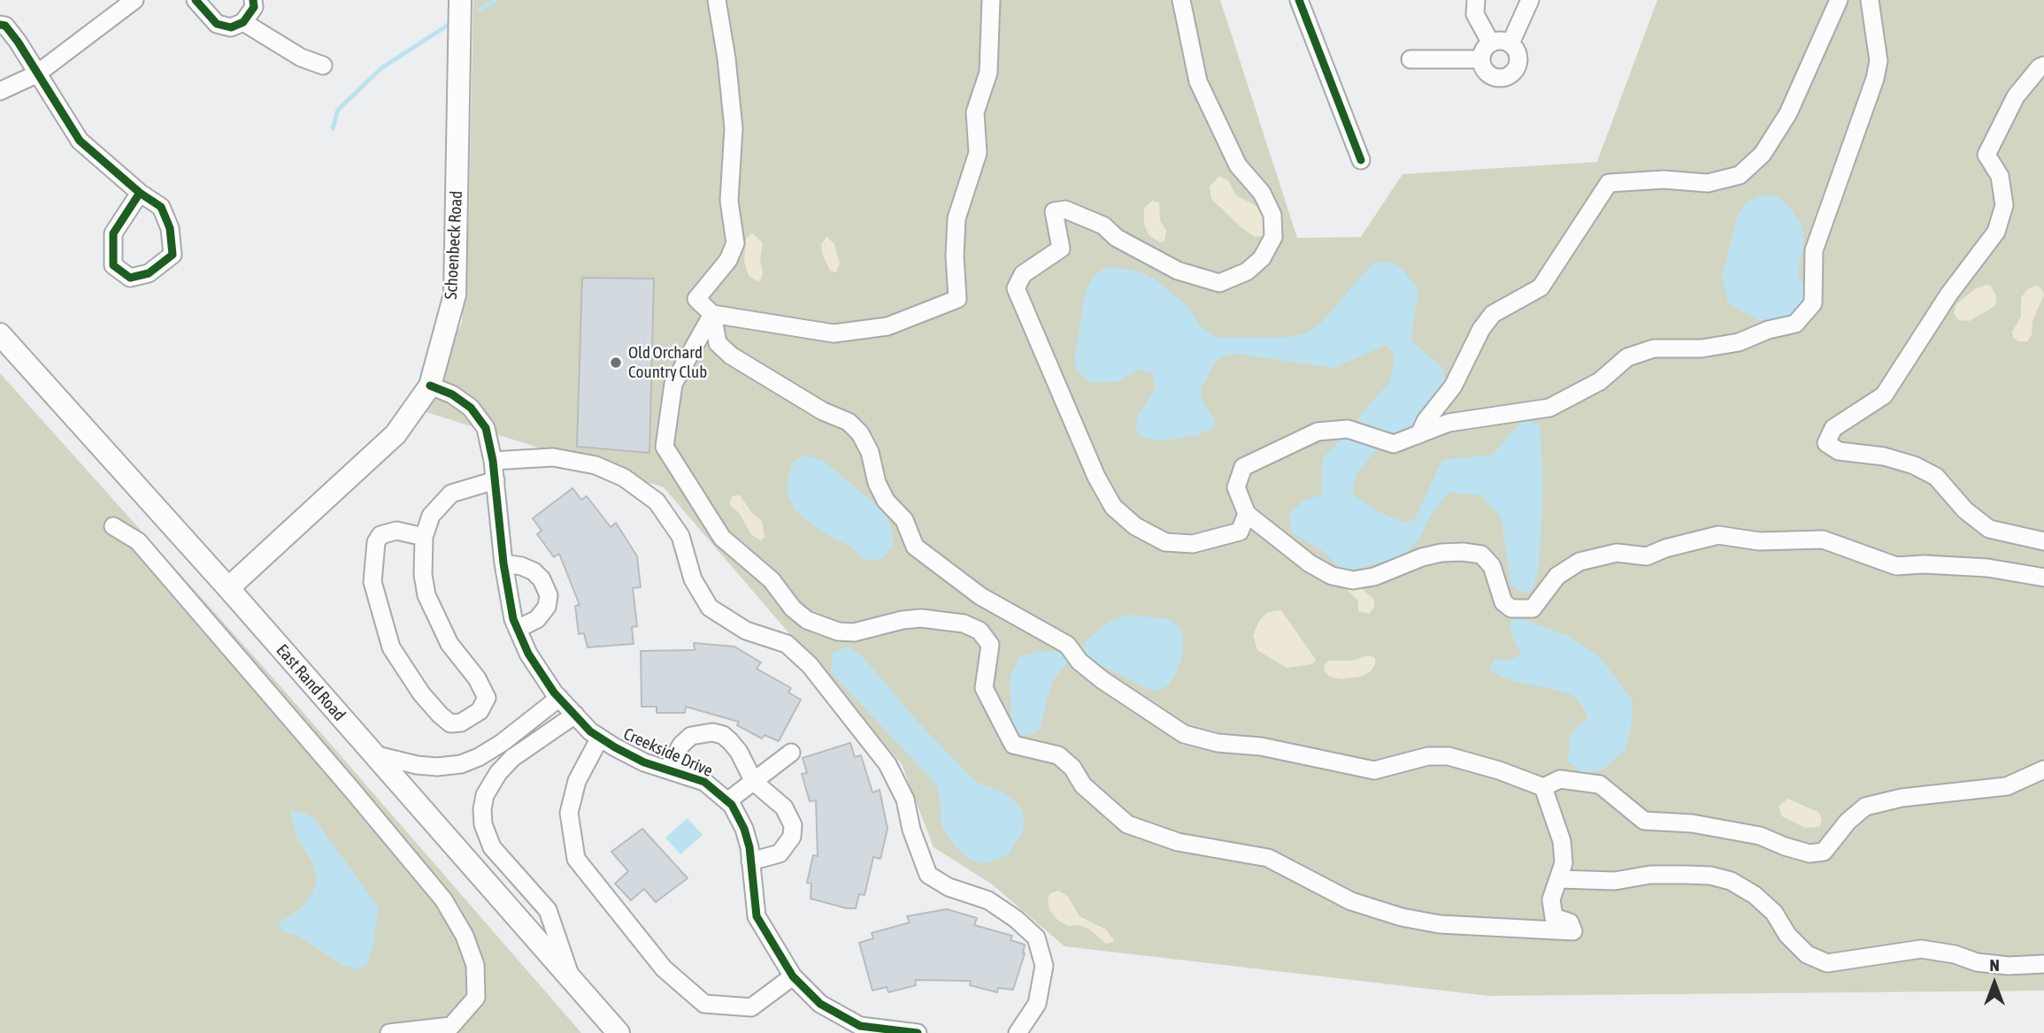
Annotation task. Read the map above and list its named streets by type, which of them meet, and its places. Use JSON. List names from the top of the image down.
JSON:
{
  "streets": {
    "main road": ["Schoenbeck Road", "East Rand Road"],
    "street": ["Creekside Drive"]
  },
  "crossings": [
    ["Schoenbeck Road", "East Rand Road"],
    ["Schoenbeck Road", "Creekside Drive"]
  ],
  "places": ["Old Orchard Country Club"],
  "north": "top"
}
